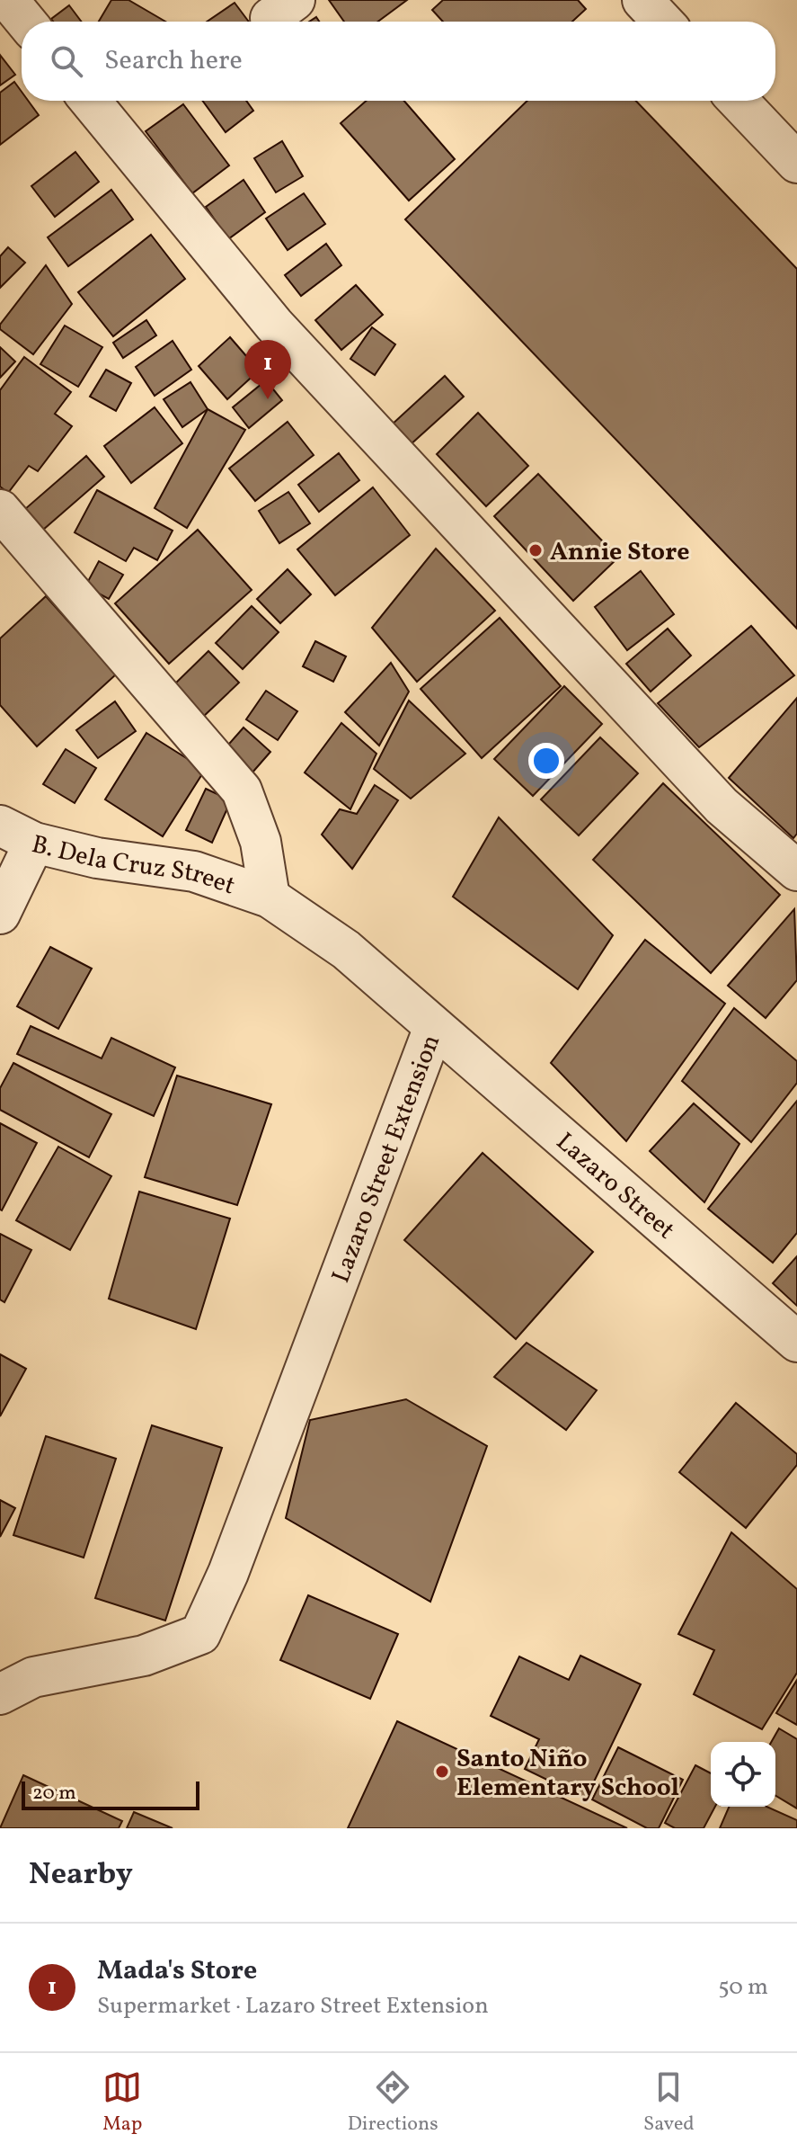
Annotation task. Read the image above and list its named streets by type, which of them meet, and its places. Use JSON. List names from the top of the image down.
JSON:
{
  "streets": {
    "street": ["B. Dela Cruz Street", "Lazaro Street Extension", "Lazaro Street"]
  },
  "crossings": [
    ["B. Dela Cruz Street", "Lazaro Street Extension"],
    ["Lazaro Street Extension", "Lazaro Street"]
  ],
  "places": ["Annie Store", "Santo Niño Elementary School"],
  "scale_bar": "20 m",
  "page": {
    "search": "Search here",
    "pins": "1",
    "scale": "20 m",
    "heading": "Nearby",
    "list": [
      {
        "mark": "1",
        "name": "Mada's Store",
        "note": "Supermarket · Lazaro Street Extension",
        "value": "50 m"
      }
    ],
    "nav": ["Map", "Directions", "Saved"]
  }
}
